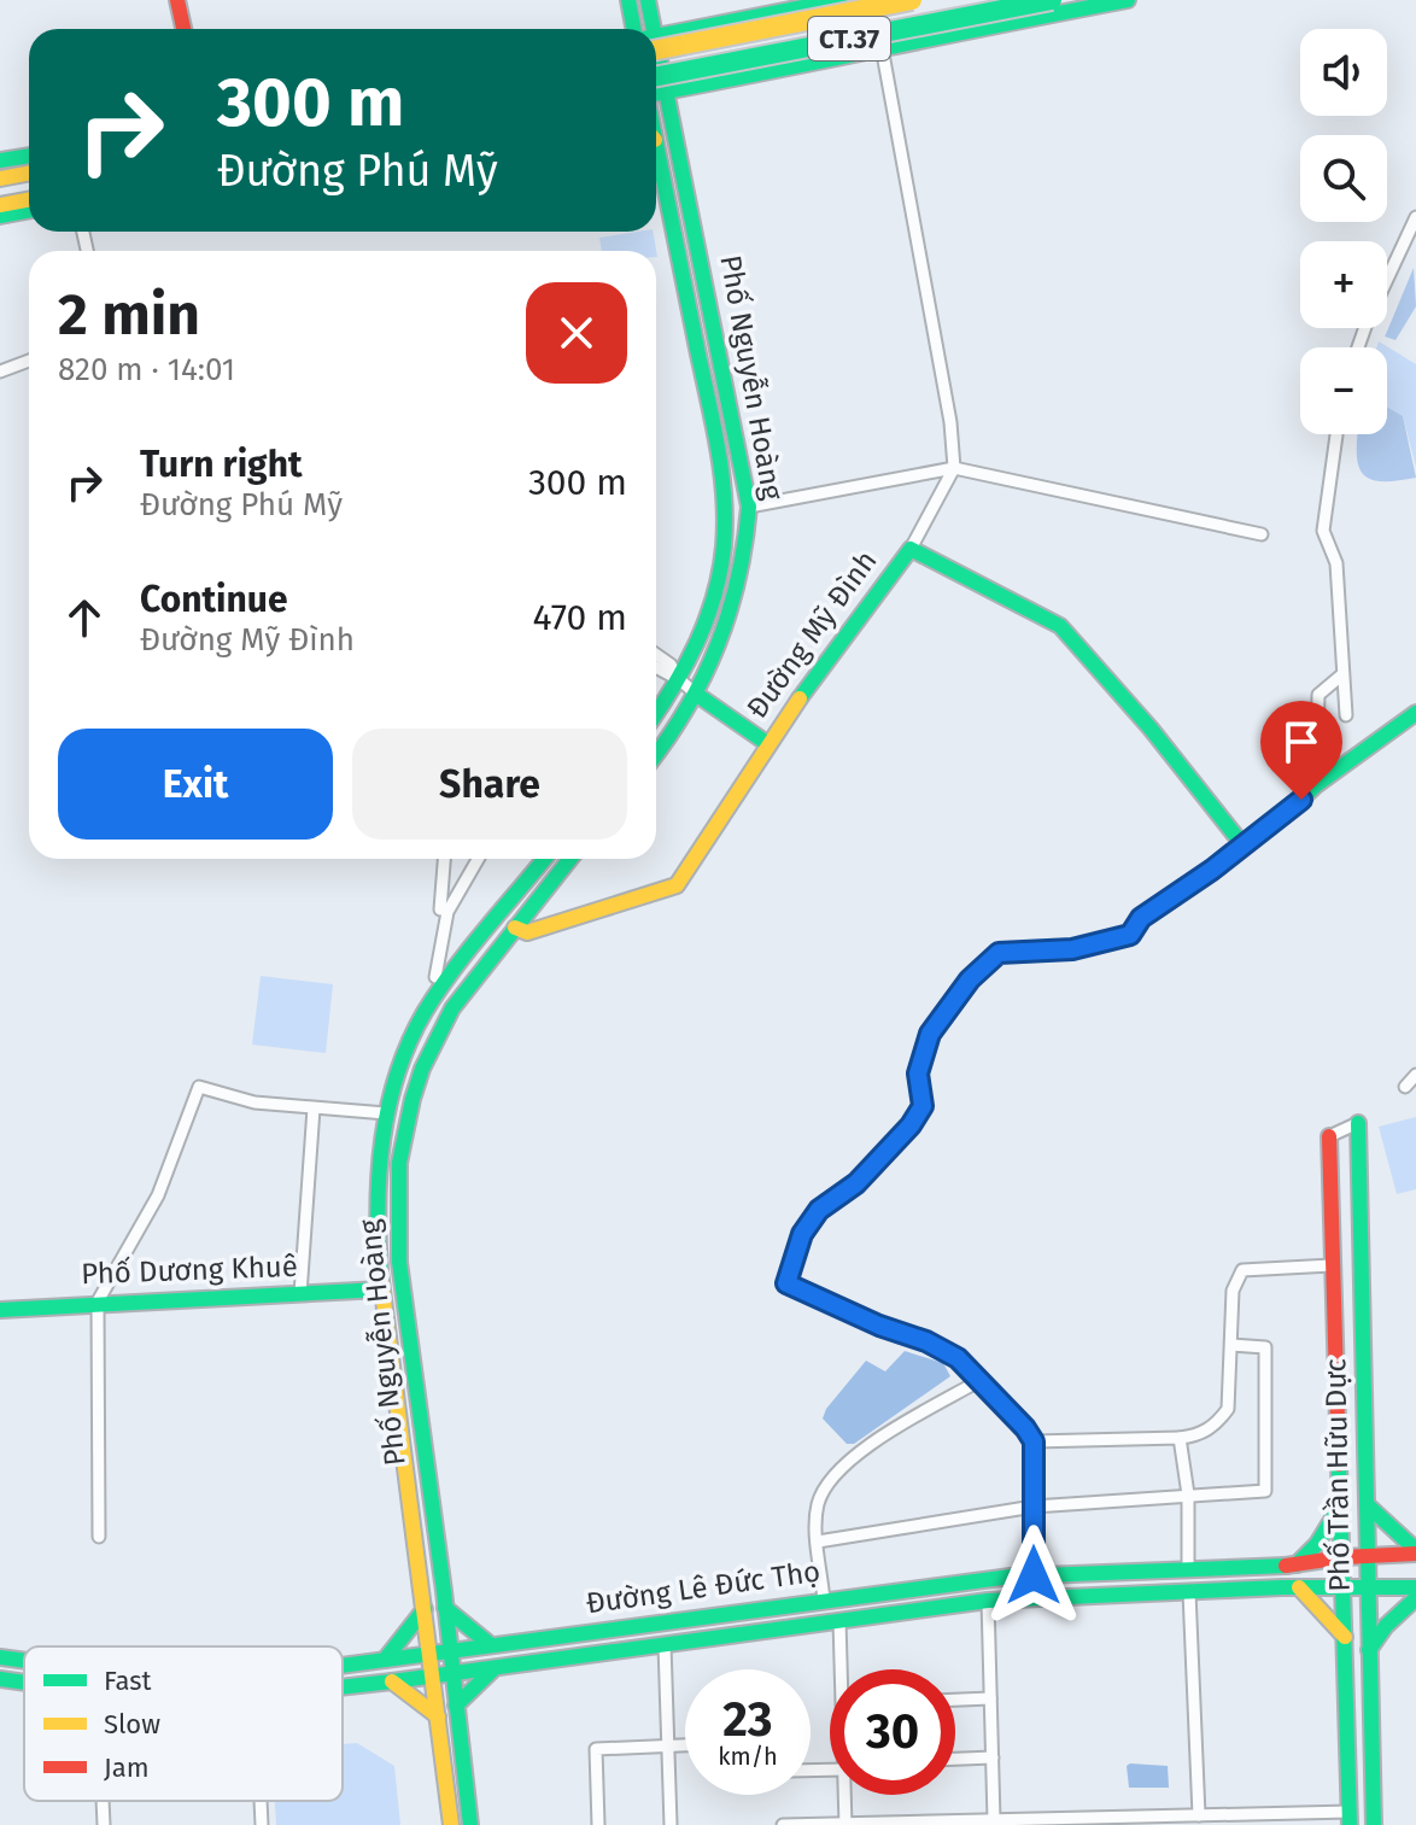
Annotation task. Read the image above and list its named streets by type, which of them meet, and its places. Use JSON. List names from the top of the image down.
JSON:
{
  "streets": {
    "main road": [
      "CT.37",
      "Phố Nguyễn Hoàng",
      "Đường Mỹ Đình",
      "Phố Dương Khuê",
      "Phố Trần Hữu Dực",
      "Đường Lê Đức Thọ"
    ]
  },
  "crossings": [
    ["Phố Nguyễn Hoàng", "Đường Mỹ Đình"],
    ["Phố Nguyễn Hoàng", "Phố Dương Khuê"],
    ["Phố Nguyễn Hoàng", "Đường Lê Đức Thọ"],
    ["Phố Trần Hữu Dực", "Đường Lê Đức Thọ"]
  ],
  "legend": ["Fast", "Slow", "Jam"],
  "page": {
    "map_buttons": ["+", "−"],
    "turn": ["300 m", "Đường Phú Mỹ"],
    "heading": ["2 min", "820 m · 14:01"],
    "list": [
      {
        "name": "Turn right",
        "note": "Đường Phú Mỹ",
        "value": "300 m"
      },
      {
        "name": "Continue",
        "note": "Đường Mỹ Đình",
        "value": "470 m"
      }
    ],
    "buttons": ["Exit", "Share"],
    "speed": "23 km/h",
    "limit": "30"
  }
}
